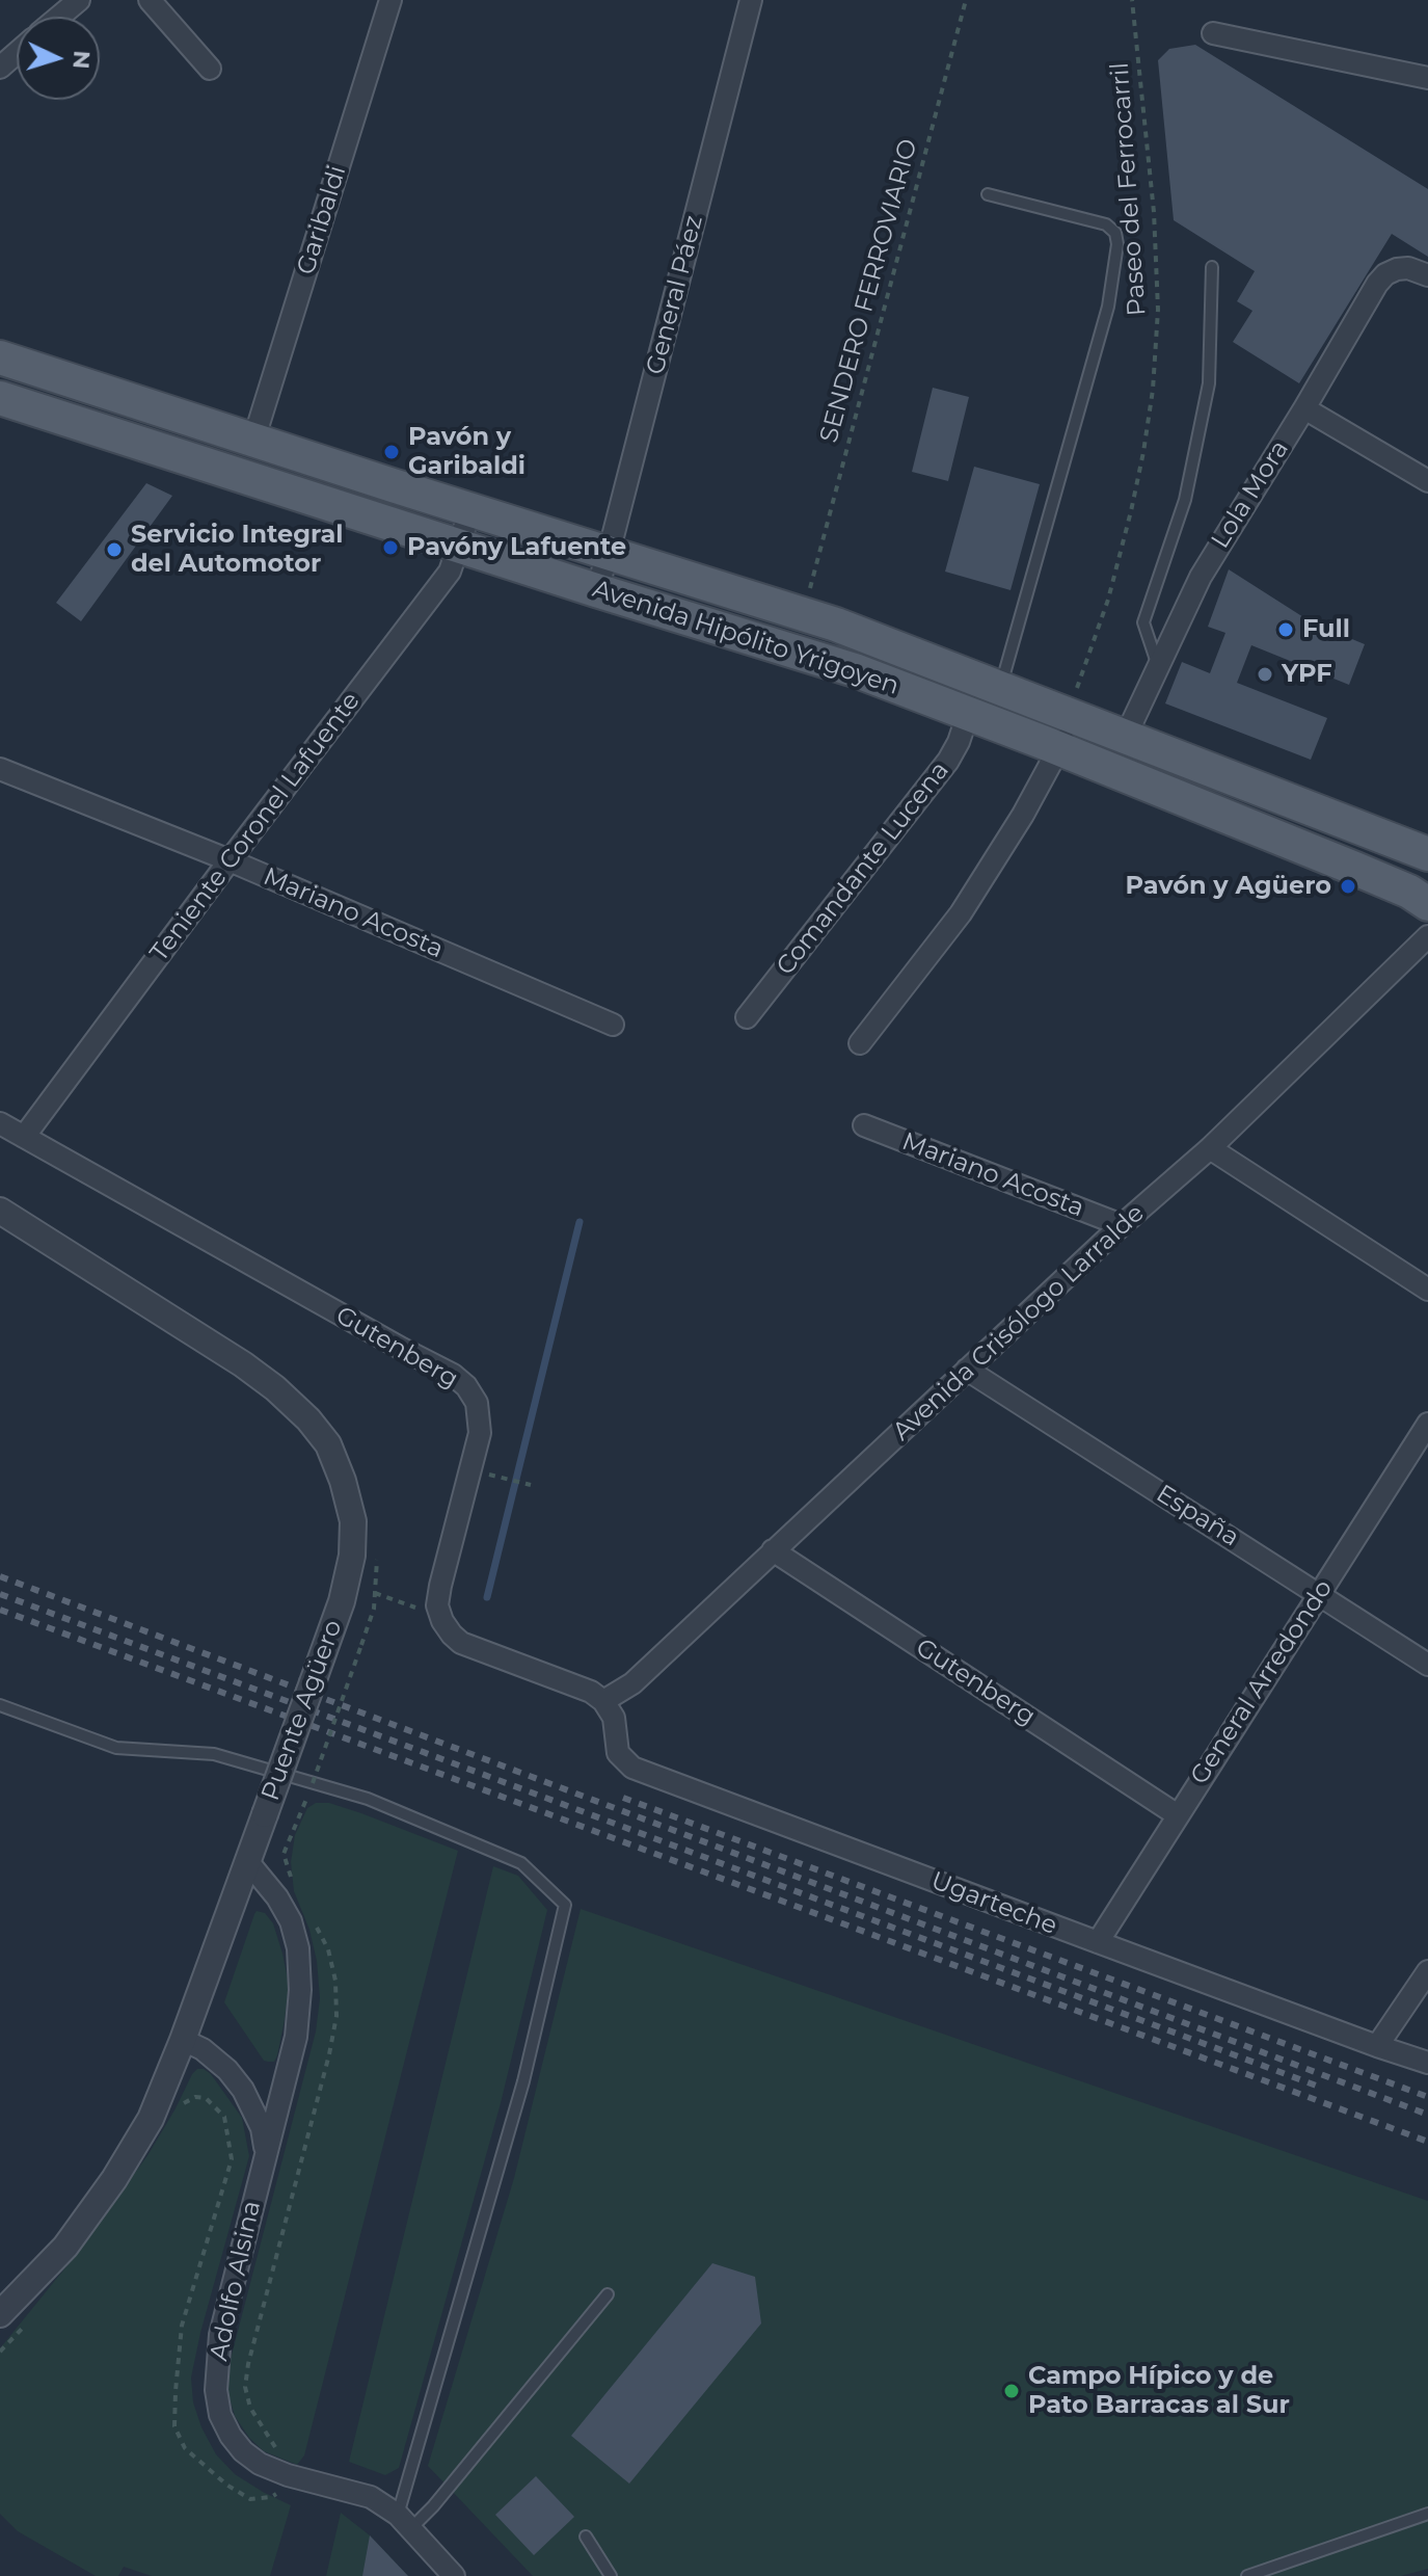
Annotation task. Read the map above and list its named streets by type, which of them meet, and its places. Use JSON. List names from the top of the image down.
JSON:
{
  "streets": {
    "main road": ["Avenida Hipólito Yrigoyen"],
    "street": [
      "Garibaldi",
      "General Páez",
      "Lola Mora",
      "Teniente Coronel Lafuente",
      "Comandante Lucena",
      "Mariano Acosta",
      "Avenida Crisólogo Larralde",
      "Gutenberg",
      "España",
      "General Arredondo",
      "Puente Agüero",
      "Ugarteche",
      "Adolfo Alsina"
    ],
    "path": ["Paseo del Ferrocarril", "SENDERO FERROVIARIO"]
  },
  "crossings": [
    ["Paseo del Ferrocarril", "Avenida Hipólito Yrigoyen"],
    ["Garibaldi", "Avenida Hipólito Yrigoyen"],
    ["General Páez", "Avenida Hipólito Yrigoyen"],
    ["Lola Mora", "Avenida Hipólito Yrigoyen"],
    ["Avenida Hipólito Yrigoyen", "Teniente Coronel Lafuente"],
    ["Avenida Hipólito Yrigoyen", "Comandante Lucena"],
    ["Teniente Coronel Lafuente", "Mariano Acosta"],
    ["Teniente Coronel Lafuente", "Gutenberg"],
    ["Mariano Acosta", "Avenida Crisólogo Larralde"],
    ["Avenida Crisólogo Larralde", "Gutenberg"],
    ["Avenida Crisólogo Larralde", "España"],
    ["Avenida Crisólogo Larralde", "Ugarteche"],
    ["Gutenberg", "General Arredondo"],
    ["Gutenberg", "Ugarteche"],
    ["España", "General Arredondo"],
    ["General Arredondo", "Ugarteche"],
    ["Puente Agüero", "Adolfo Alsina"]
  ],
  "places": [
    "Pavón y Garibaldi",
    "Pavóny Lafuente",
    "Servicio Integral del Automotor",
    "Full",
    "YPF",
    "Pavón y Agüero",
    "Campo Hípico y de Pato Barracas al Sur"
  ],
  "north": "right"
}
